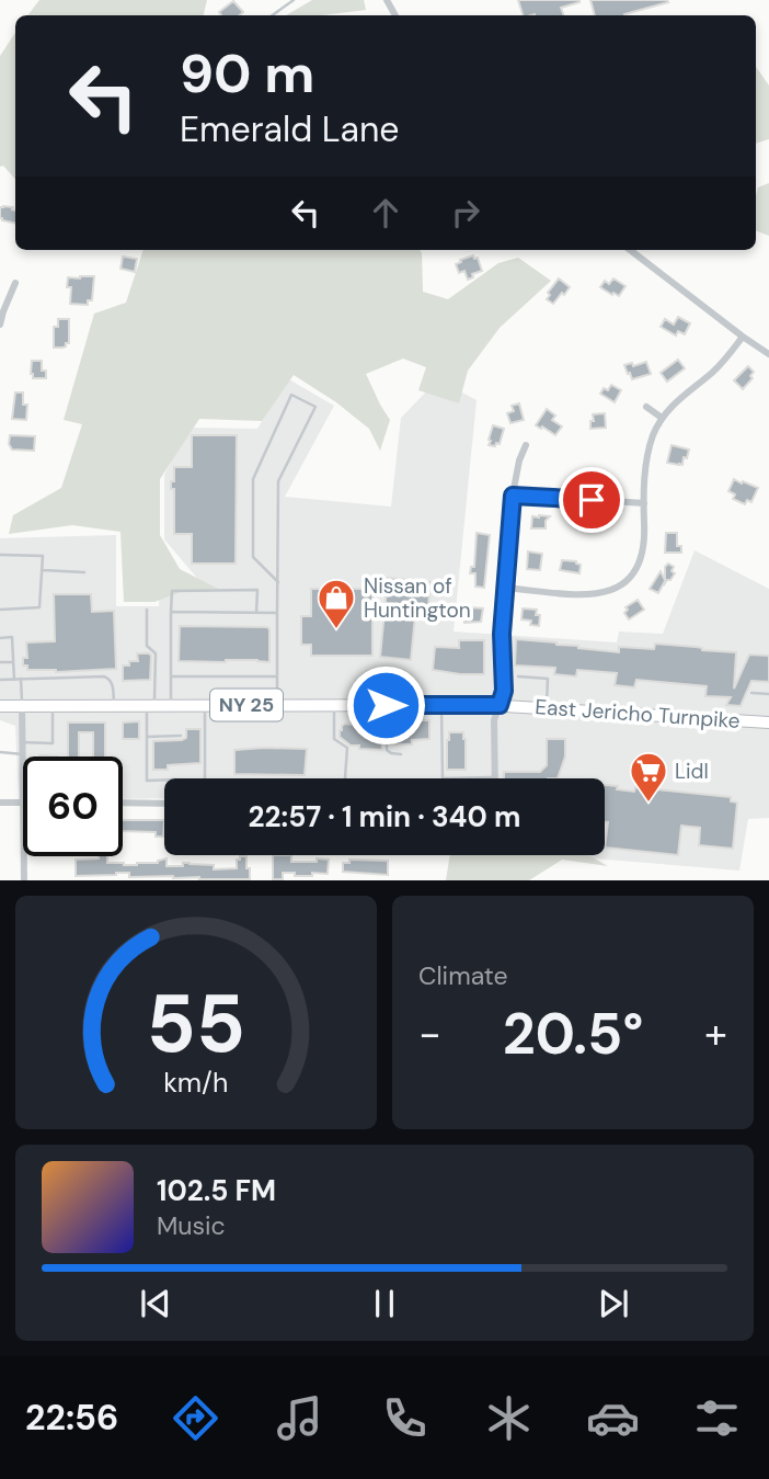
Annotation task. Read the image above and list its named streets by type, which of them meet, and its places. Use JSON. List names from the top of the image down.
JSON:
{
  "streets": {
    "main road": ["NY 25", "East Jericho Turnpike"]
  },
  "places": {
    "shop": ["Nissan of Huntington"],
    "supermarket": ["Lidl"]
  },
  "page": {
    "turn": ["90 m", "Emerald Lane"],
    "limit": "60",
    "trip": "22:57 · 1 min · 340 m",
    "tile": "Climate",
    "heat": ["−", "20.5°", "+"],
    "song": ["102.5 FM", "Music"],
    "tabs": "22:56",
    "gauge": ["55", "km/h"]
  }
}
